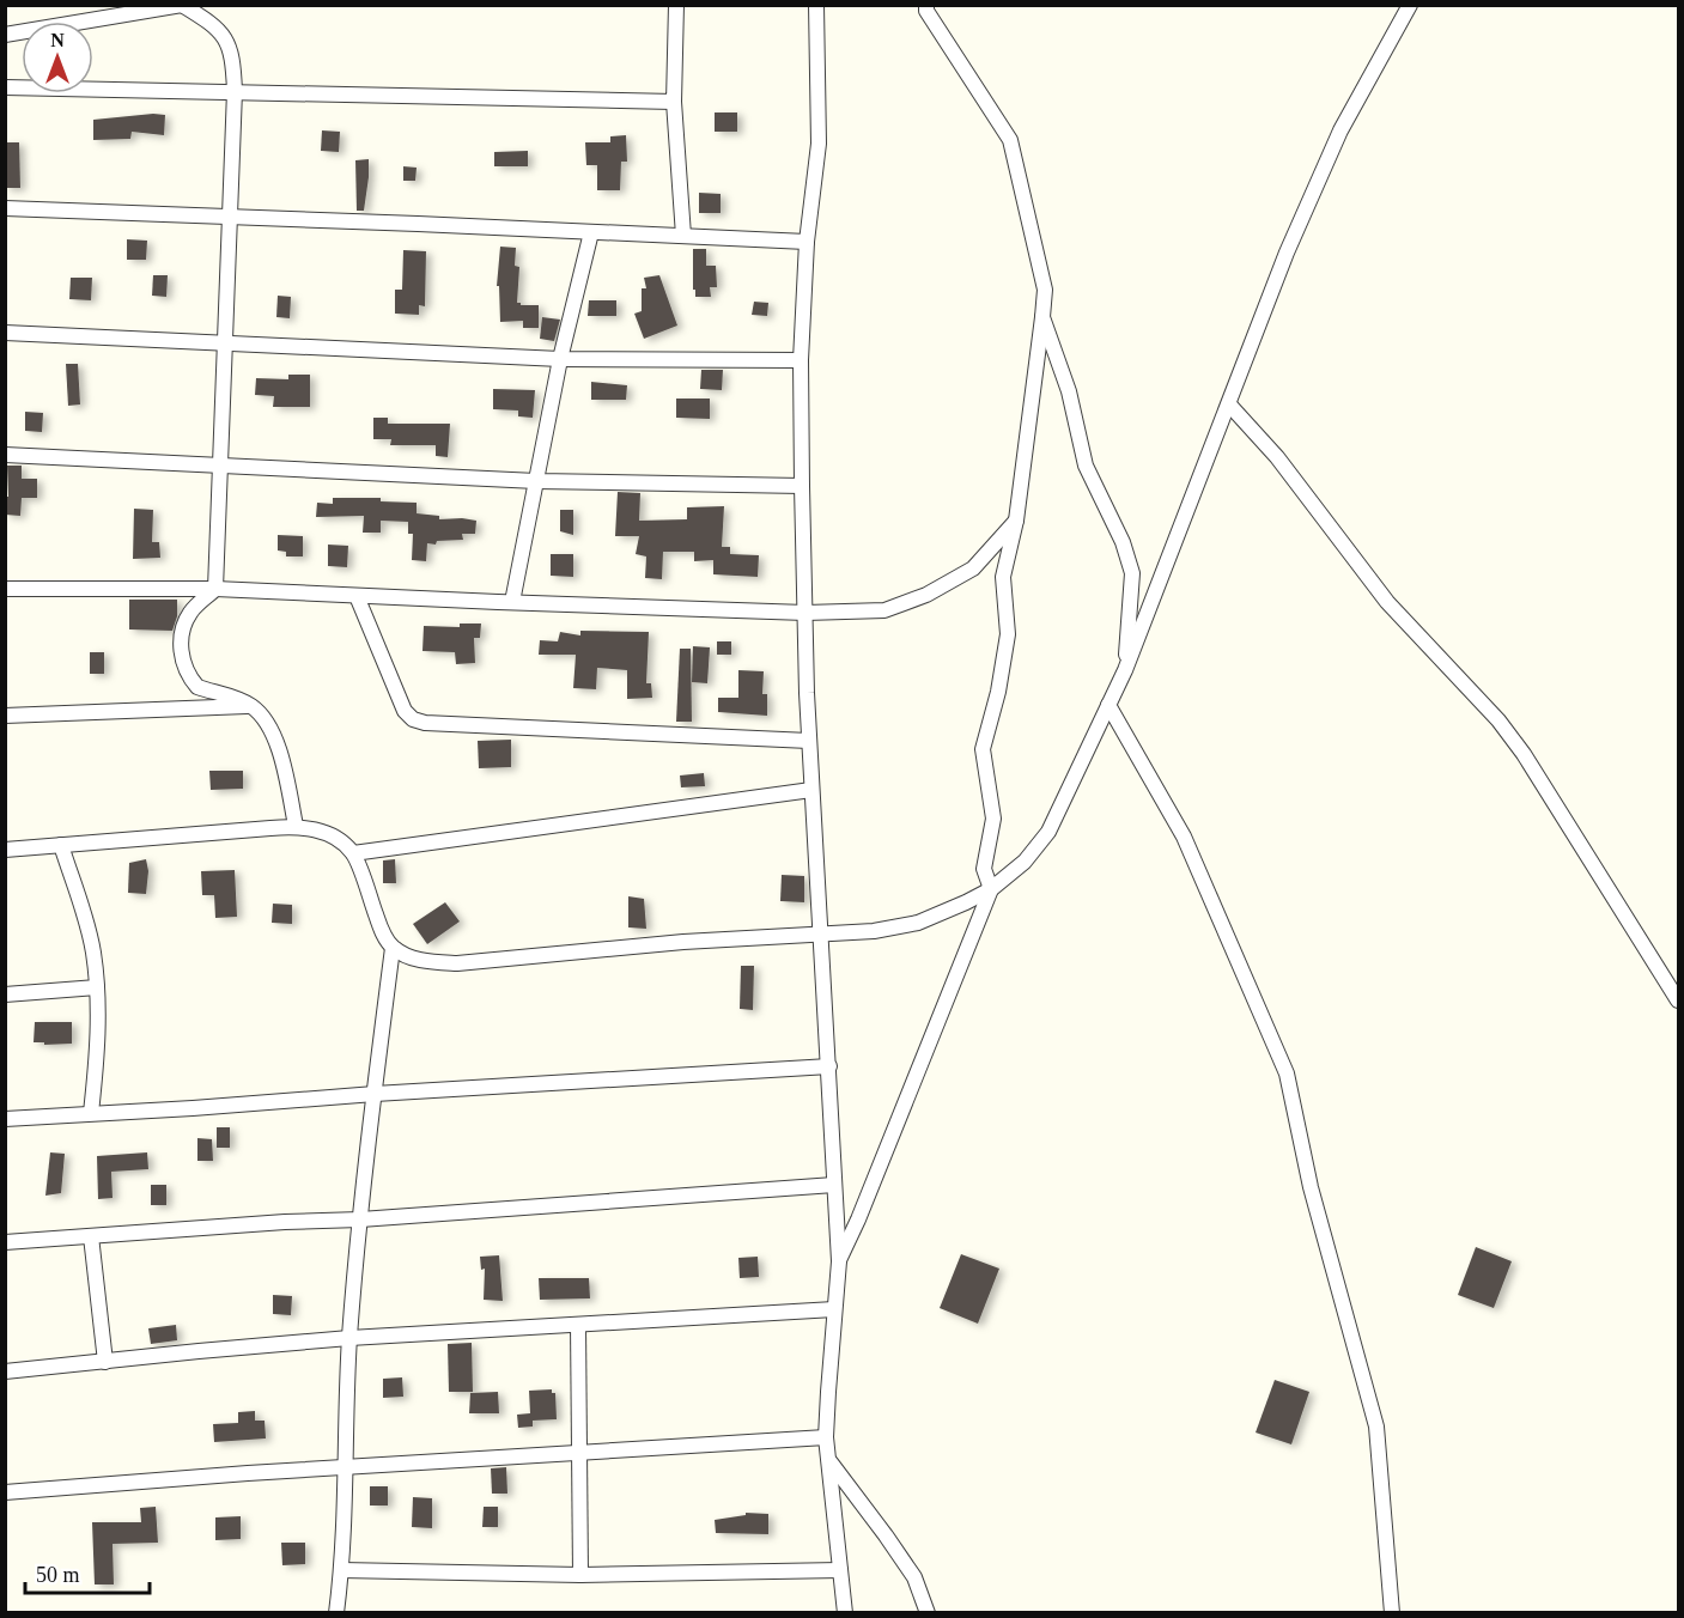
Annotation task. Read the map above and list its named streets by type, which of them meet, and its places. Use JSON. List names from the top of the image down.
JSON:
{
  "scale_bar": "50 m",
  "north": "top"
}
